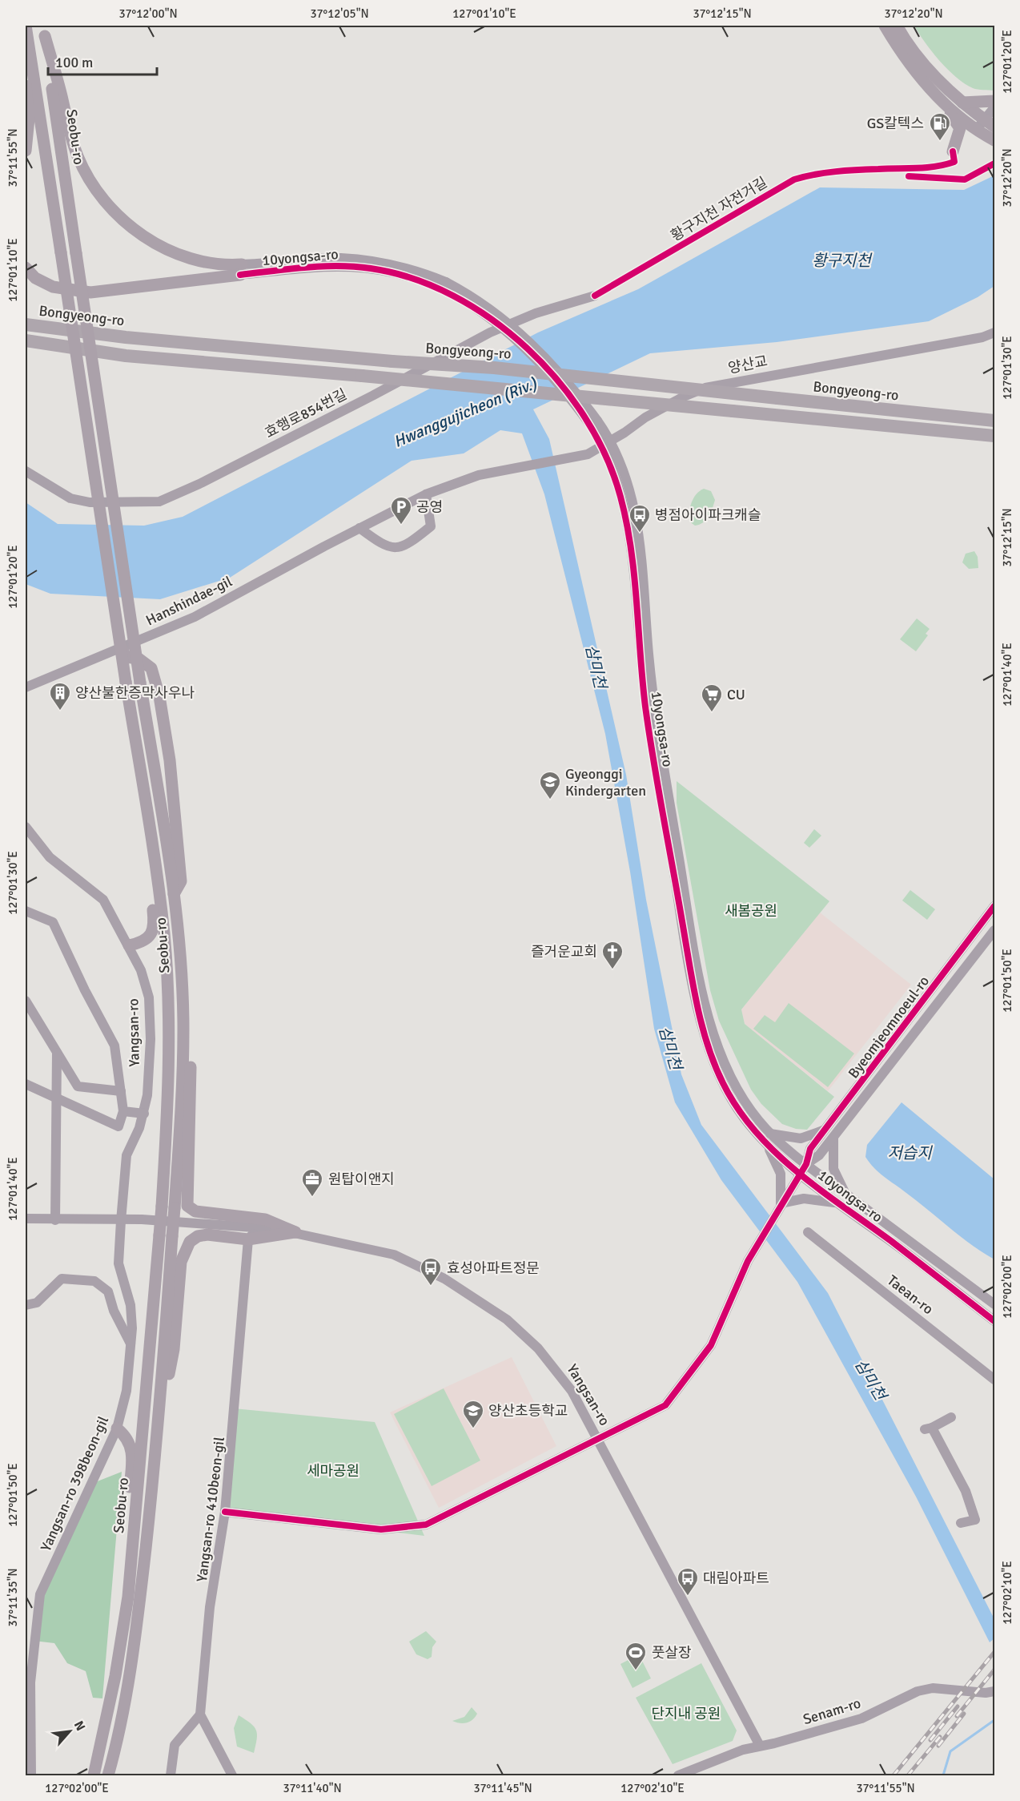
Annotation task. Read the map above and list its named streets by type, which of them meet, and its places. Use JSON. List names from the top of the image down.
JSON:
{
  "streets": {
    "highway": ["Bongyeong-ro"],
    "main road": ["Seobu-ro"],
    "street": [
      "10yongsa-ro",
      "양산교",
      "효행로854번길",
      "Hanshindae-gil",
      "Byeomjeomnoeul-ro",
      "Yangsan-ro",
      "Taean-ro",
      "Yangsan-ro 398beon-gil",
      "Yangsan-ro 410beon-gil",
      "Senam-ro"
    ],
    "cycle path": ["황구지천 자전거길"]
  },
  "crossings": [
    ["10yongsa-ro", "양산교"],
    ["10yongsa-ro", "Byeomjeomnoeul-ro"],
    ["양산교", "Hanshindae-gil"],
    ["Yangsan-ro", "Yangsan-ro 398beon-gil"],
    ["Yangsan-ro", "Senam-ro"]
  ],
  "water": [
    "황구지천",
    "Hwanggujicheon (Riv.)",
    "삼미천",
    "저습지"
  ],
  "parks": ["새봄공원", "세마공원", "단지내 공원"],
  "places": {
    "fuel station": ["GS칼텍스"],
    "parking": ["공영"],
    "bus stop": ["병점아이파크캐슬", "효성아파트정문", "대림아파트"],
    "building": ["양산불한증막사우나"],
    "supermarket": ["CU"],
    "school or university": ["Gyeonggi Kindergarten", "양산초등학교"],
    "church": ["즐거운교회"],
    "office": ["원탑이앤지"],
    "sports": ["풋살장"]
  },
  "scale_bar": "100 m",
  "north": "top right",
  "coordinates": [
    "37°12'00\"N",
    "37°12'05\"N",
    "127°01'10\"E",
    "37°12'15\"N",
    "37°12'20\"N",
    "127°01'20\"E",
    "37°11'55\"N",
    "127°01'30\"E",
    "127°01'40\"E",
    "127°01'50\"E",
    "127°02'00\"E",
    "127°02'10\"E",
    "37°11'35\"N",
    "37°11'40\"N",
    "37°11'45\"N"
  ]
}
